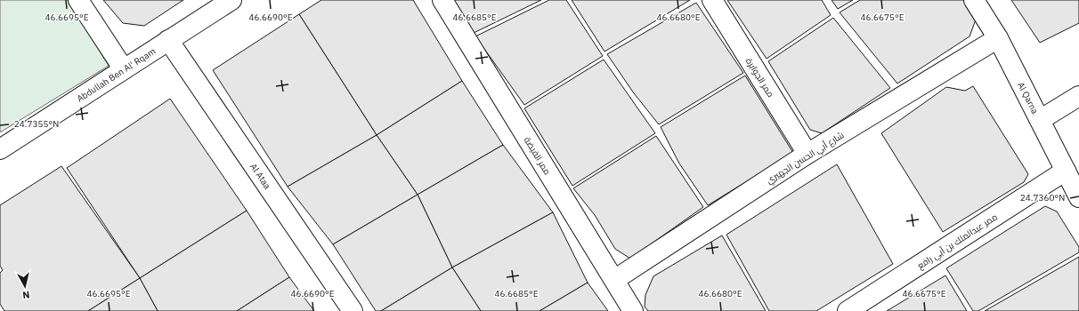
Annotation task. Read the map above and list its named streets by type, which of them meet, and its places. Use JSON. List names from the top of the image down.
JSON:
{
  "streets": {
    "street": [
      "Abdullah Ben Al' Rqam",
      "ممر الجوابرة",
      "Al Qarna",
      "ممر الفيضة",
      "شارع أبي الحسن الجهيري",
      "Al Ataa",
      "ممر عبدالملك بن أبي رافع"
    ]
  },
  "crossings": [
    ["Abdullah Ben Al' Rqam", "Al Ataa"],
    ["ممر الجوابرة", "شارع أبي الحسن الجهيري"],
    ["Al Qarna", "شارع أبي الحسن الجهيري"],
    ["Al Qarna", "ممر عبدالملك بن أبي رافع"],
    ["ممر الفيضة", "شارع أبي الحسن الجهيري"]
  ],
  "north": "bottom",
  "coordinates": [
    "46.6695°E",
    "46.6690°E",
    "46.6685°E",
    "46.6680°E",
    "46.6675°E",
    "24.7355°N",
    "24.7360°N"
  ]
}
